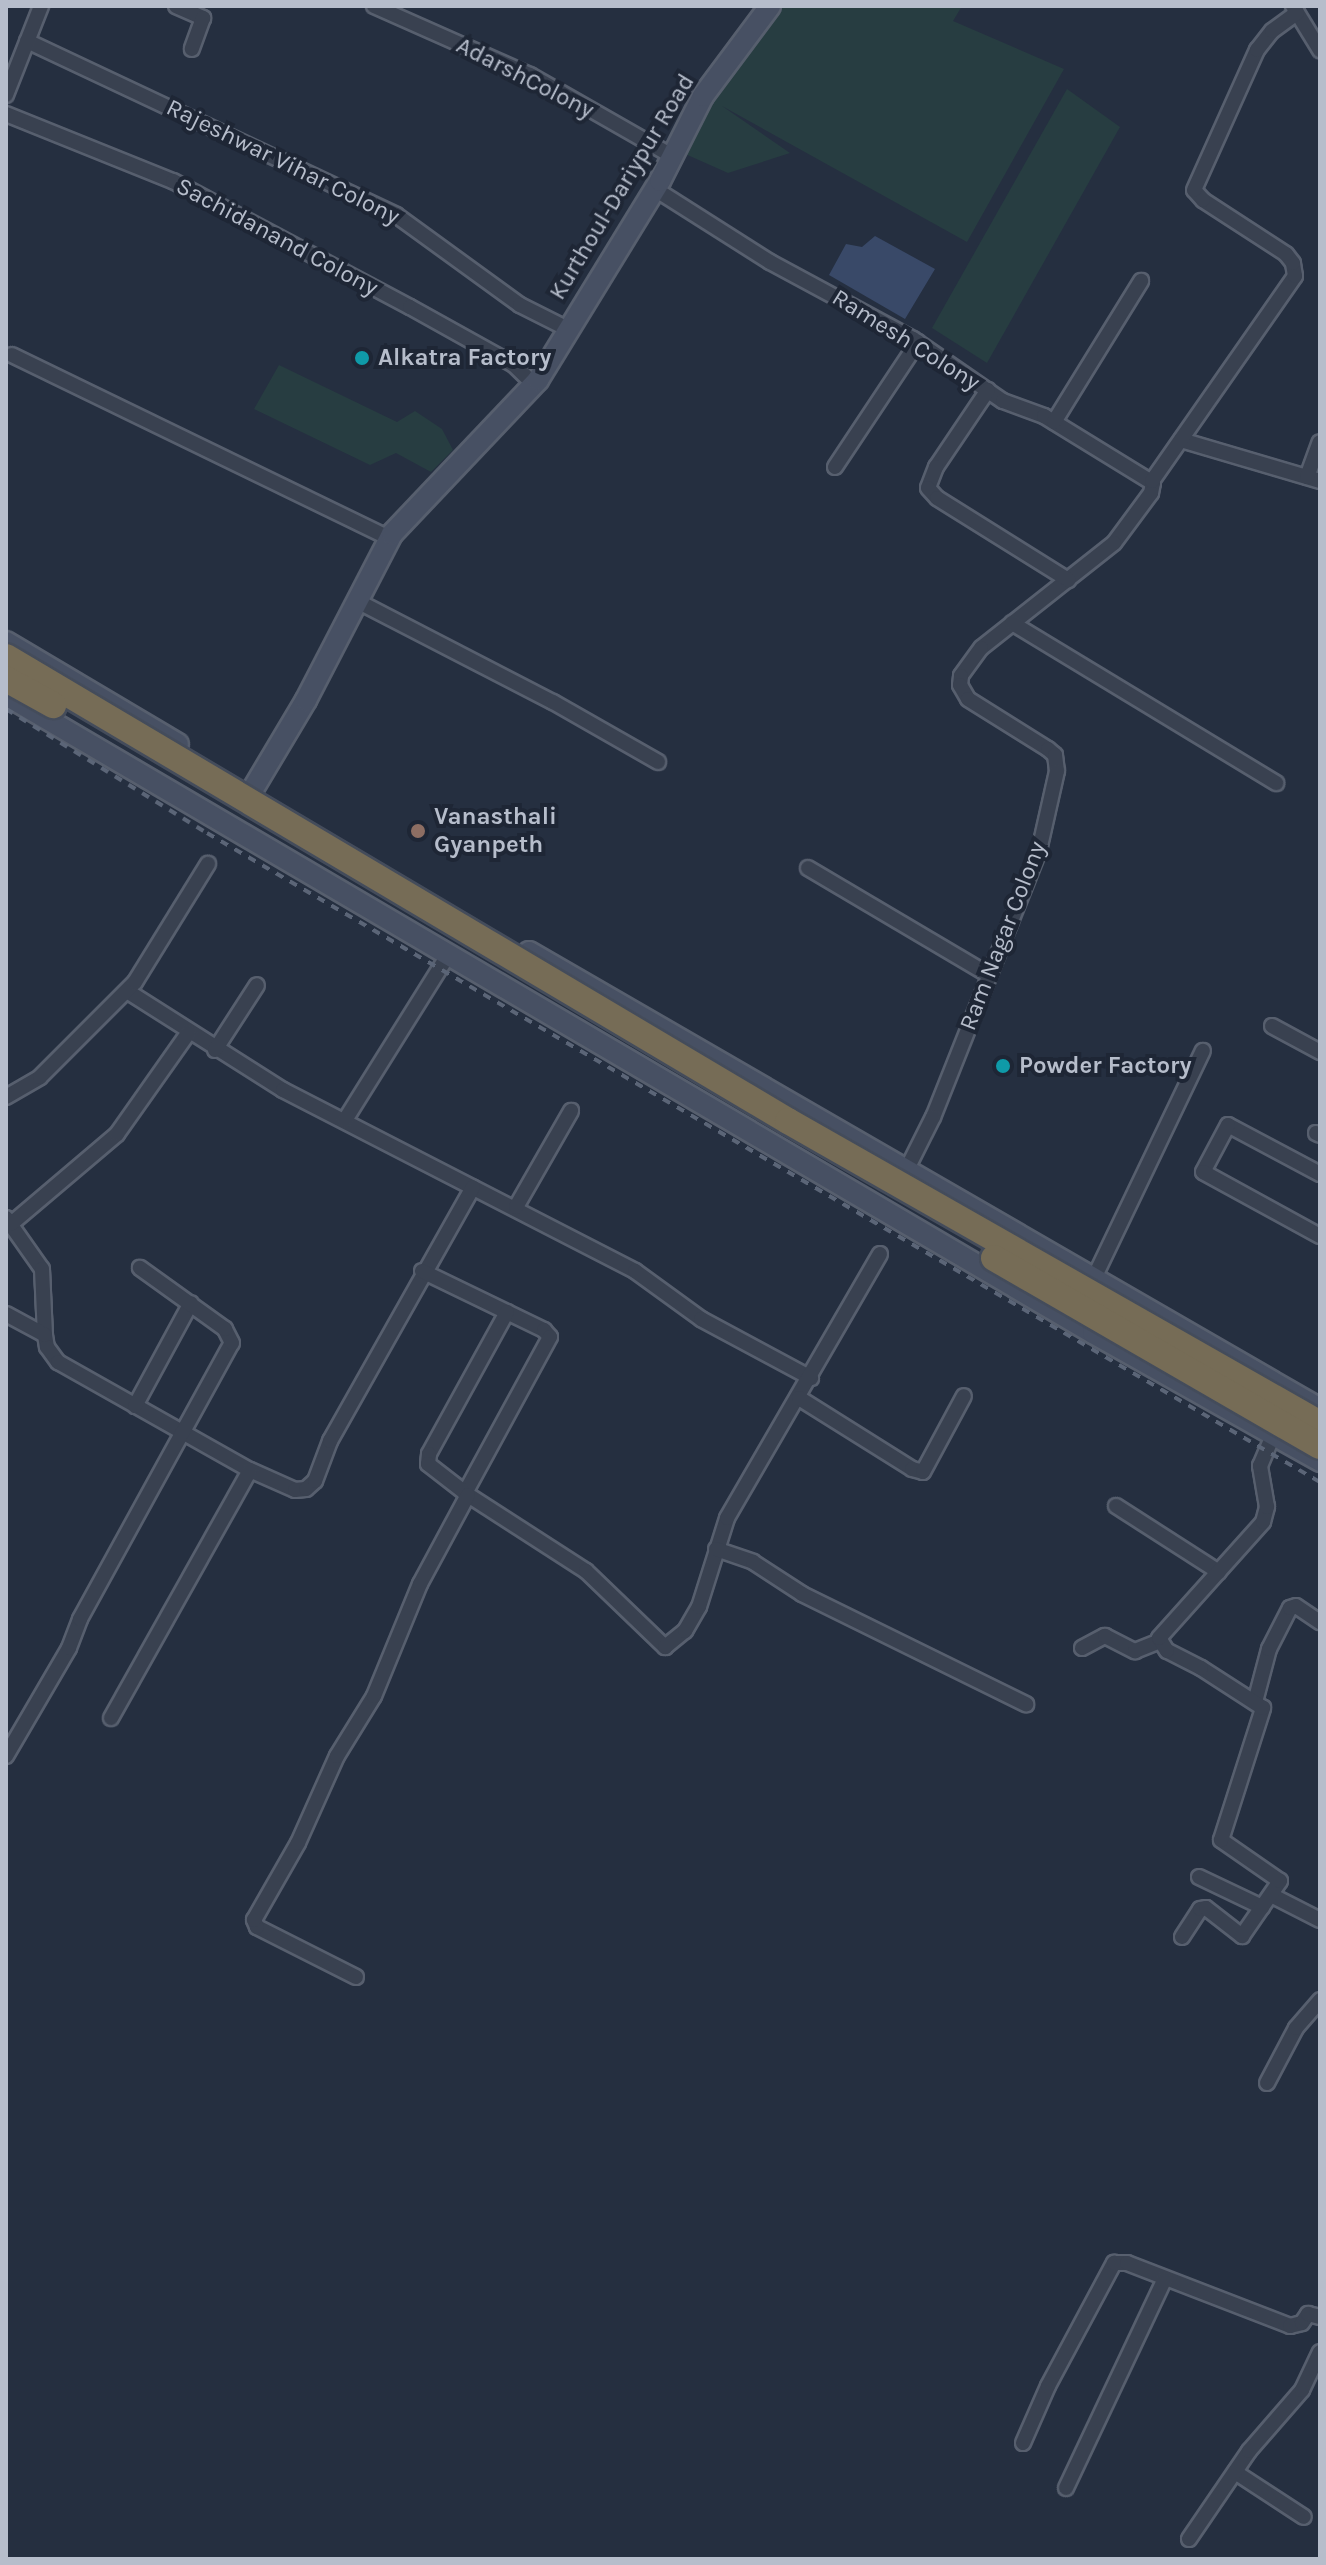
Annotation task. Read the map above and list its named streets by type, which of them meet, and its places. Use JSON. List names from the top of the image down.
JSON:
{
  "streets": {
    "street": [
      "AdarshColony",
      "Rajeshwar Vihar Colony",
      "Kurthoul-Dariypur Road",
      "Sachidanand Colony",
      "Ramesh Colony",
      "Ram Nagar Colony"
    ]
  },
  "crossings": [
    ["AdarshColony", "Kurthoul-Dariypur Road"],
    ["Rajeshwar Vihar Colony", "Kurthoul-Dariypur Road"],
    ["Kurthoul-Dariypur Road", "Sachidanand Colony"],
    ["Kurthoul-Dariypur Road", "Ramesh Colony"],
    ["Ramesh Colony", "Ram Nagar Colony"]
  ],
  "places": ["Alkatra Factory", "Vanasthali Gyanpeth", "Powder Factory"]
}
